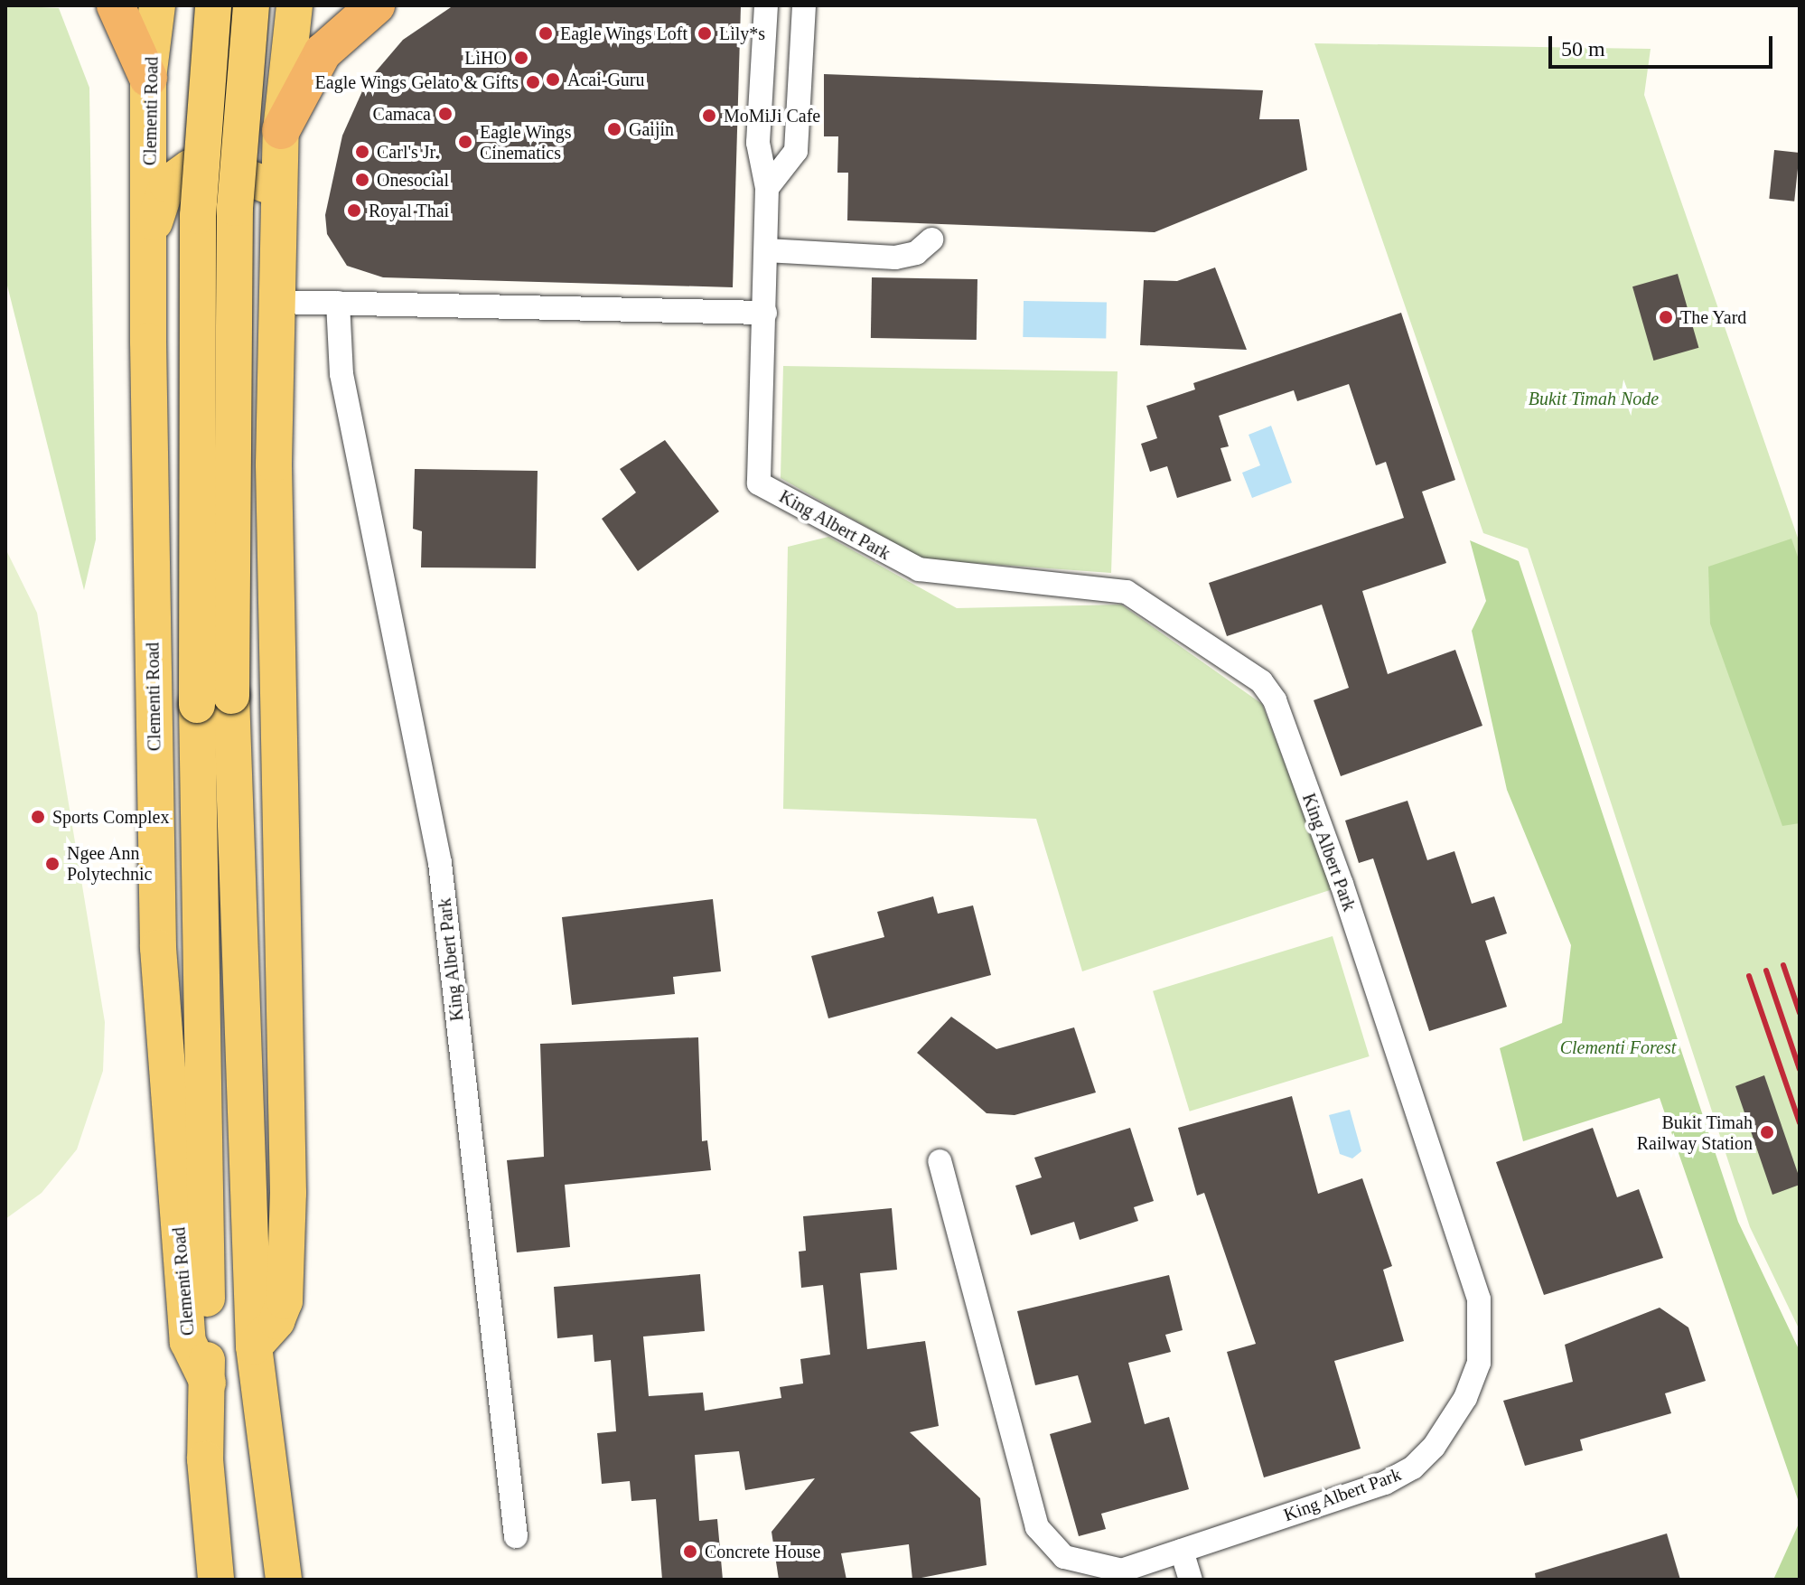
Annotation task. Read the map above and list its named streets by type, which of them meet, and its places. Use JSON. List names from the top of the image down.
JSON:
{
  "streets": {
    "main road": ["Clementi Road"],
    "street": ["King Albert Park"]
  },
  "parks": ["Bukit Timah Node", "Clementi Forest"],
  "places": [
    "Eagle Wings Loft",
    "Lily*s",
    "LiHO",
    "Acai-Guru",
    "Eagle Wings Gelato & Gifts",
    "Camaca",
    "MoMiJi Cafe",
    "Gaijin",
    "Eagle Wings Cinematics",
    "Carl's Jr.",
    "Onesocial",
    "Royal Thai",
    "The Yard",
    "Sports Complex",
    "Ngee Ann Polytechnic",
    "Bukit Timah Railway Station",
    "Concrete House"
  ],
  "scale_bar": "50 m"
}
